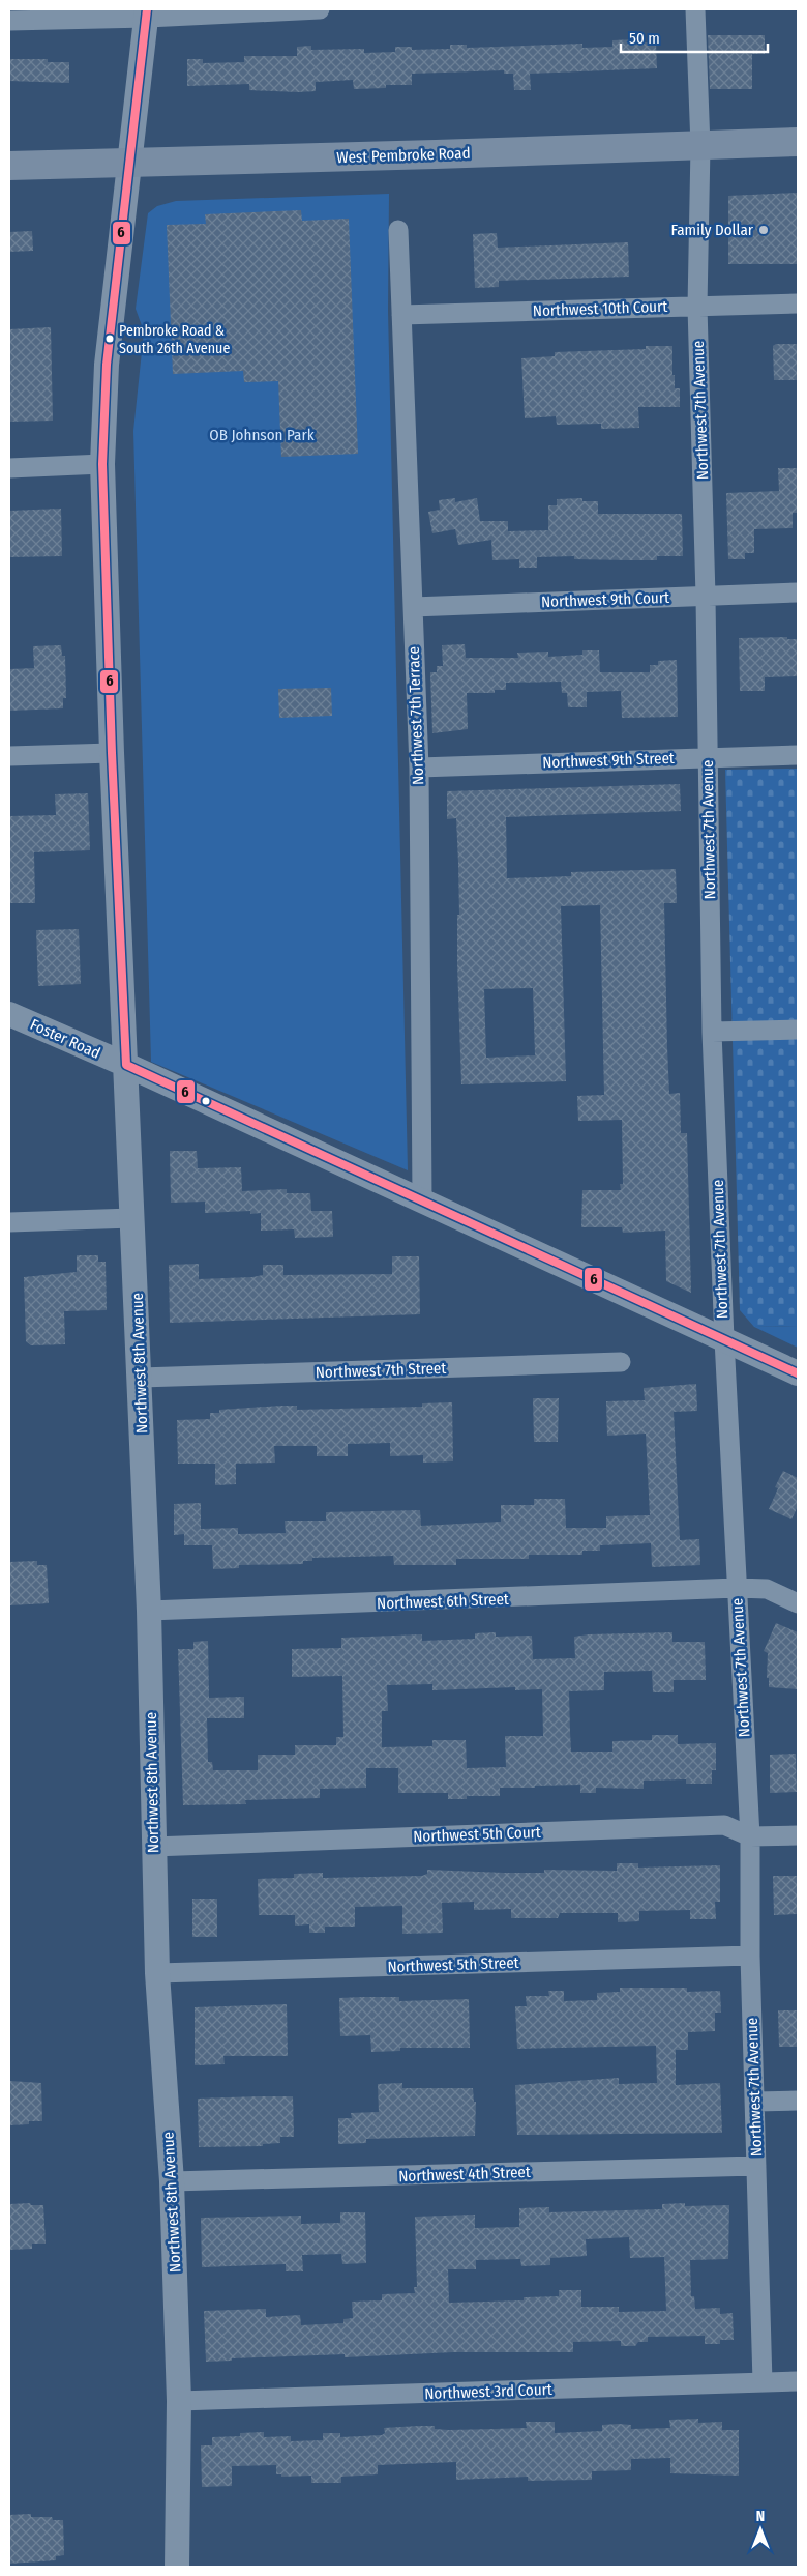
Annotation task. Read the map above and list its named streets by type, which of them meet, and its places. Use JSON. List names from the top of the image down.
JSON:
{
  "streets": {
    "main road": ["West Pembroke Road"],
    "street": [
      "Northwest 10th Court",
      "Northwest 7th Avenue",
      "Northwest 9th Court",
      "Northwest 7th Terrace",
      "Northwest 9th Street",
      "Foster Road",
      "Northwest 8th Avenue",
      "Northwest 7th Street",
      "Northwest 6th Street",
      "Northwest 5th Court",
      "Northwest 5th Street",
      "Northwest 4th Street",
      "Northwest 3rd Court"
    ]
  },
  "crossings": [
    ["West Pembroke Road", "Northwest 7th Avenue"],
    ["West Pembroke Road", "Northwest 8th Avenue"],
    ["Northwest 10th Court", "Northwest 7th Avenue"],
    ["Northwest 10th Court", "Northwest 7th Terrace"],
    ["Northwest 7th Avenue", "Northwest 9th Court"],
    ["Northwest 7th Avenue", "Northwest 9th Street"],
    ["Northwest 7th Avenue", "Foster Road"],
    ["Northwest 7th Avenue", "Northwest 6th Street"],
    ["Northwest 7th Avenue", "Northwest 5th Court"],
    ["Northwest 7th Avenue", "Northwest 5th Street"],
    ["Northwest 7th Avenue", "Northwest 4th Street"],
    ["Northwest 7th Avenue", "Northwest 3rd Court"],
    ["Northwest 9th Court", "Northwest 7th Terrace"],
    ["Northwest 7th Terrace", "Northwest 9th Street"],
    ["Northwest 7th Terrace", "Foster Road"],
    ["Foster Road", "Northwest 8th Avenue"],
    ["Northwest 8th Avenue", "Northwest 7th Street"],
    ["Northwest 8th Avenue", "Northwest 6th Street"],
    ["Northwest 8th Avenue", "Northwest 5th Court"],
    ["Northwest 8th Avenue", "Northwest 5th Street"],
    ["Northwest 8th Avenue", "Northwest 4th Street"],
    ["Northwest 8th Avenue", "Northwest 3rd Court"]
  ],
  "parks": ["OB Johnson Park"],
  "places": ["Family Dollar", "Pembroke Road & South 26th Avenue"],
  "lines": ["transit line 6"],
  "scale_bar": "50 m",
  "north": "top"
}
